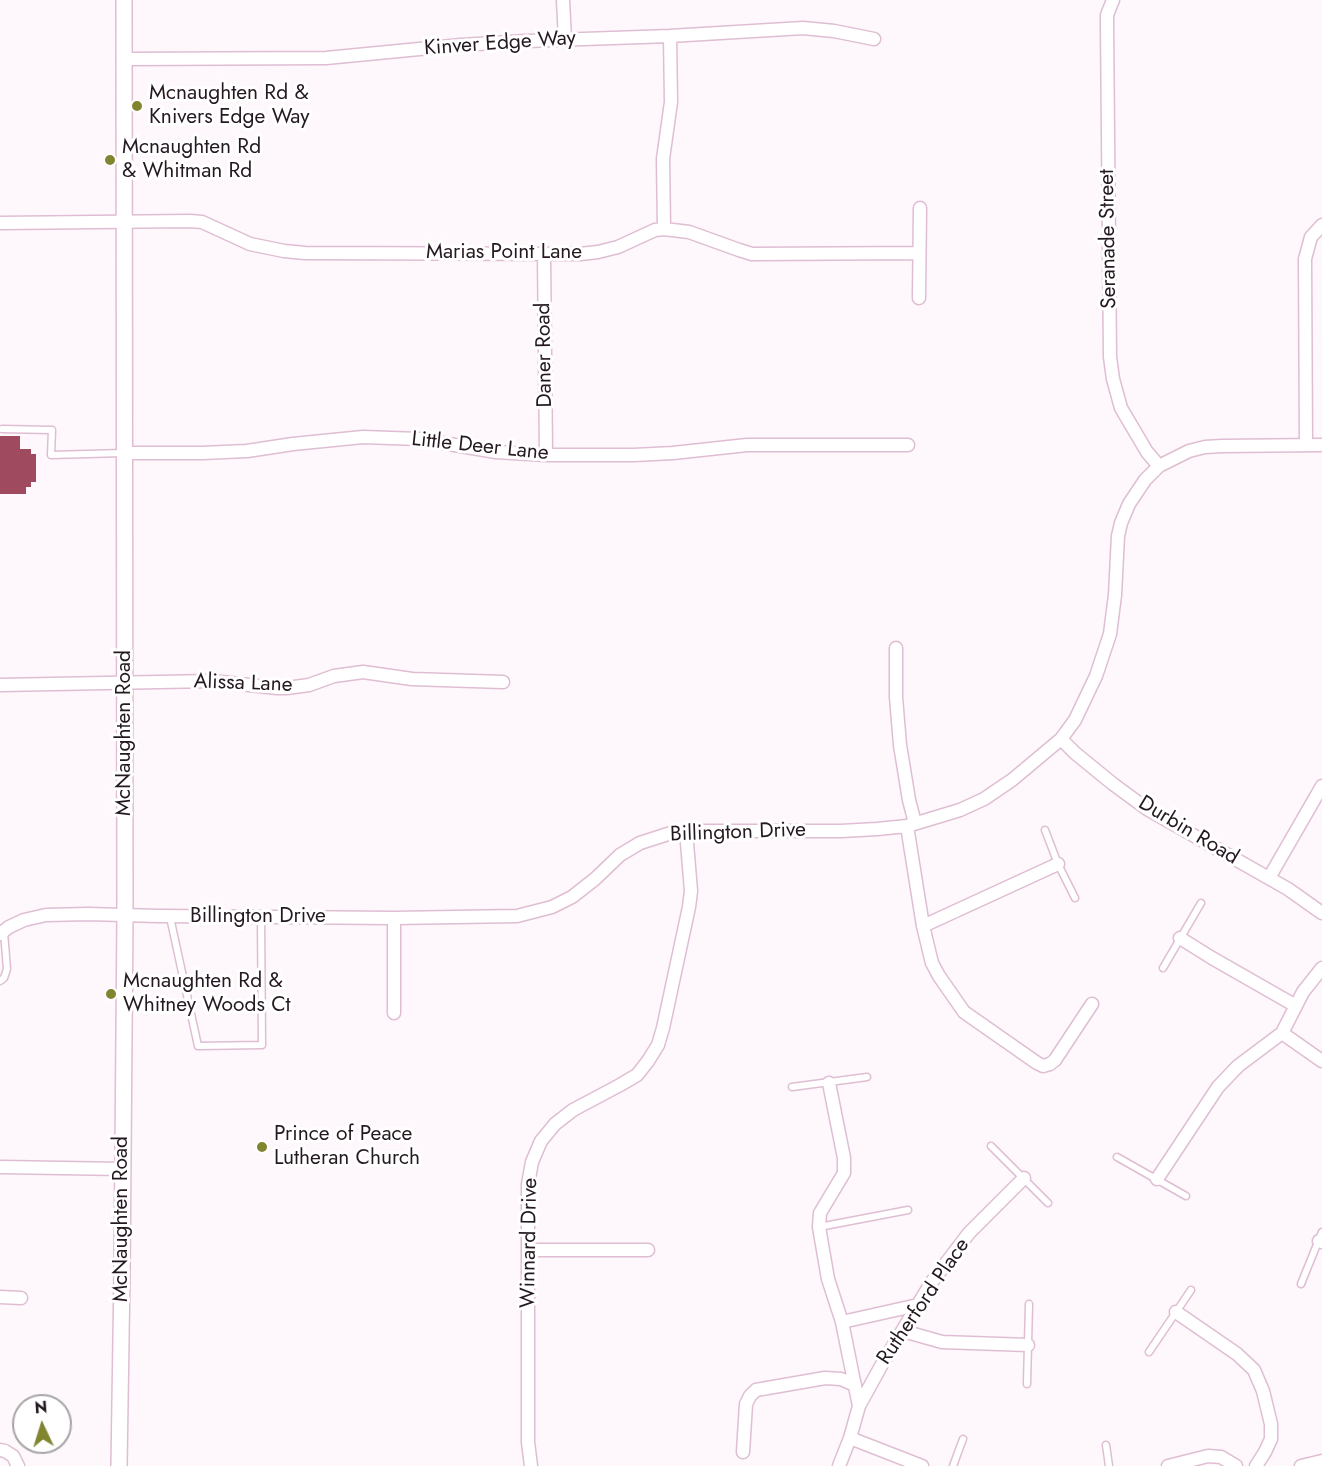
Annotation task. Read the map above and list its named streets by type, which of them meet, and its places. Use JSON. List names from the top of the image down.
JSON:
{
  "streets": {
    "street": [
      "Kinver Edge Way",
      "Seranade Street",
      "Marias Point Lane",
      "Daner Road",
      "Little Deer Lane",
      "Alissa Lane",
      "McNaughten Road",
      "Durbin Road",
      "Billington Drive",
      "Winnard Drive",
      "Rutherford Place"
    ]
  },
  "crossings": [
    ["Kinver Edge Way", "McNaughten Road"],
    ["Seranade Street", "Billington Drive"],
    ["Marias Point Lane", "Daner Road"],
    ["Marias Point Lane", "McNaughten Road"],
    ["Daner Road", "Little Deer Lane"],
    ["Little Deer Lane", "McNaughten Road"],
    ["Alissa Lane", "McNaughten Road"],
    ["McNaughten Road", "Billington Drive"],
    ["Durbin Road", "Billington Drive"],
    ["Billington Drive", "Winnard Drive"]
  ],
  "places": [
    "Mcnaughten Rd & Knivers Edge Way",
    "Mcnaughten Rd & Whitman Rd",
    "Mcnaughten Rd & Whitney Woods Ct",
    "Prince of Peace Lutheran Church"
  ],
  "north": "top"
}
